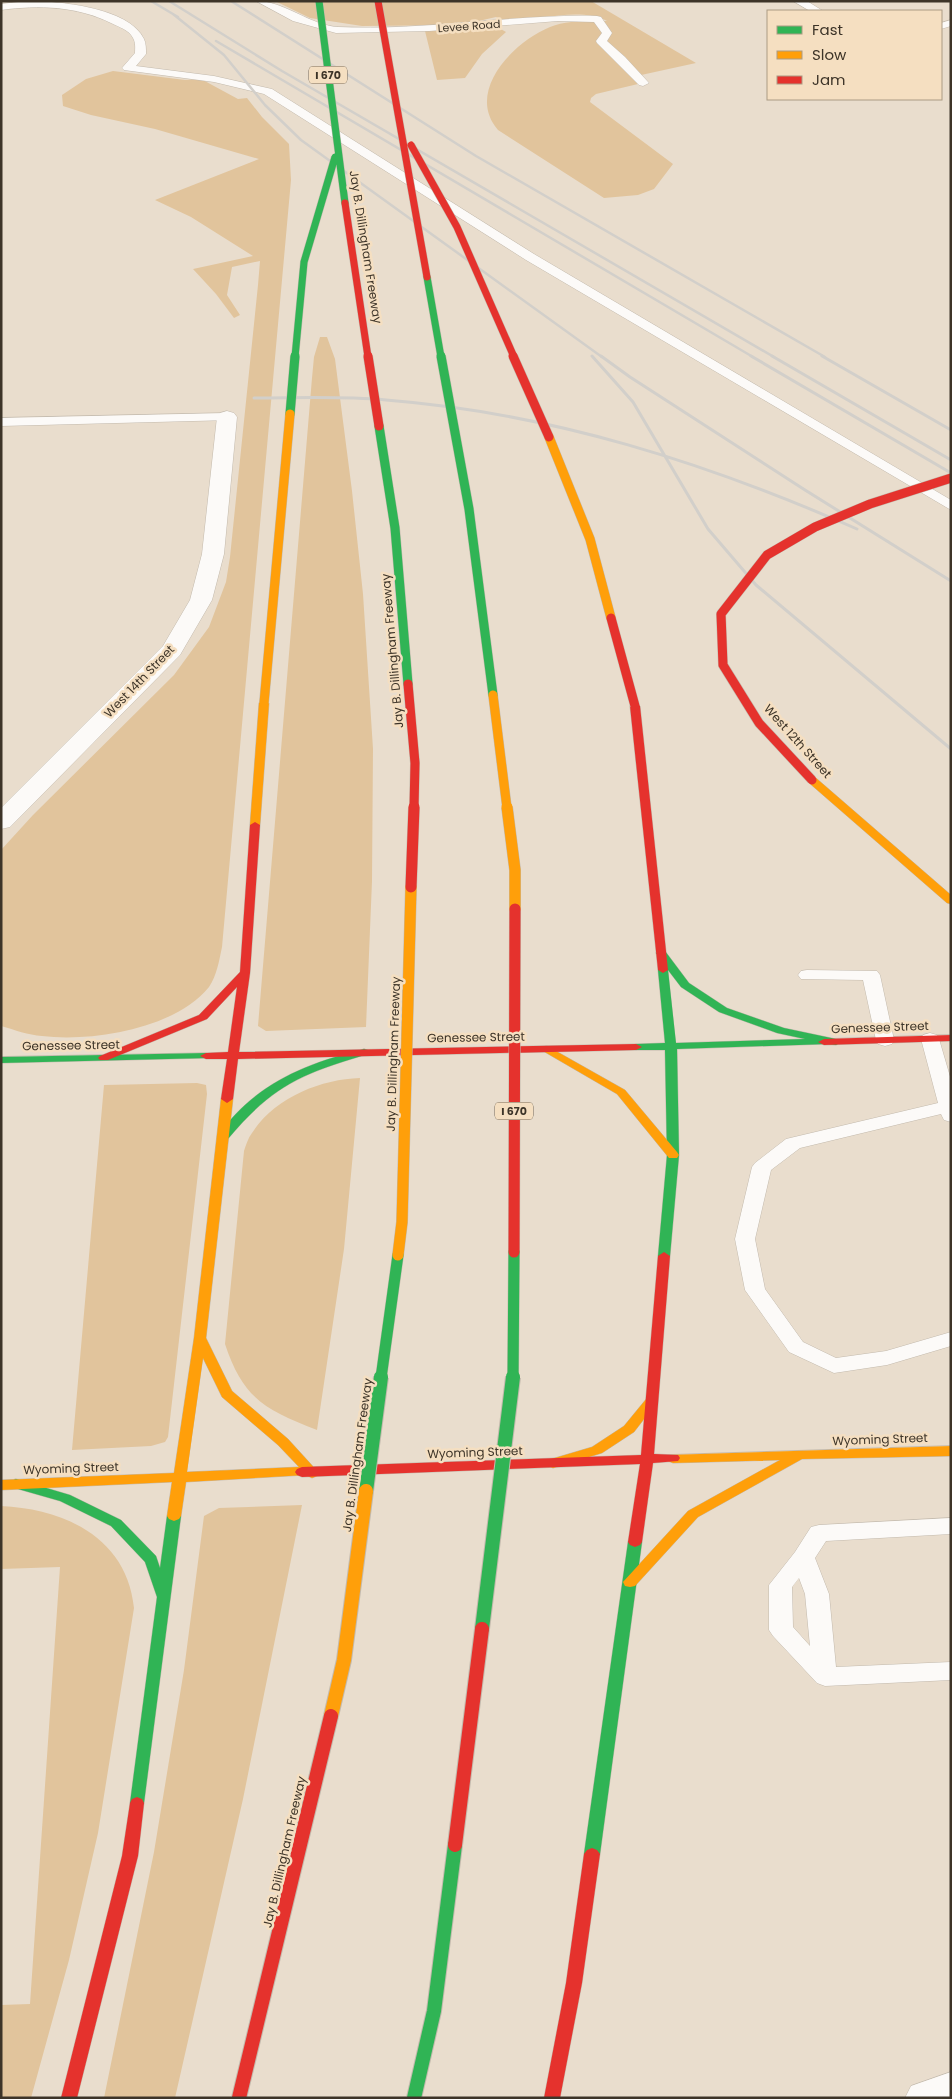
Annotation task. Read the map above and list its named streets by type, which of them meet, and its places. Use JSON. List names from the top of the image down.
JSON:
{
  "streets": {
    "main road": [
      "I 670",
      "Jay B. Dillingham Freeway",
      "West 12th Street",
      "Genessee Street",
      "Wyoming Street"
    ],
    "street": ["West 14th Street"],
    "lane": ["Levee Road"]
  },
  "legend": ["Fast", "Slow", "Jam"]
}
